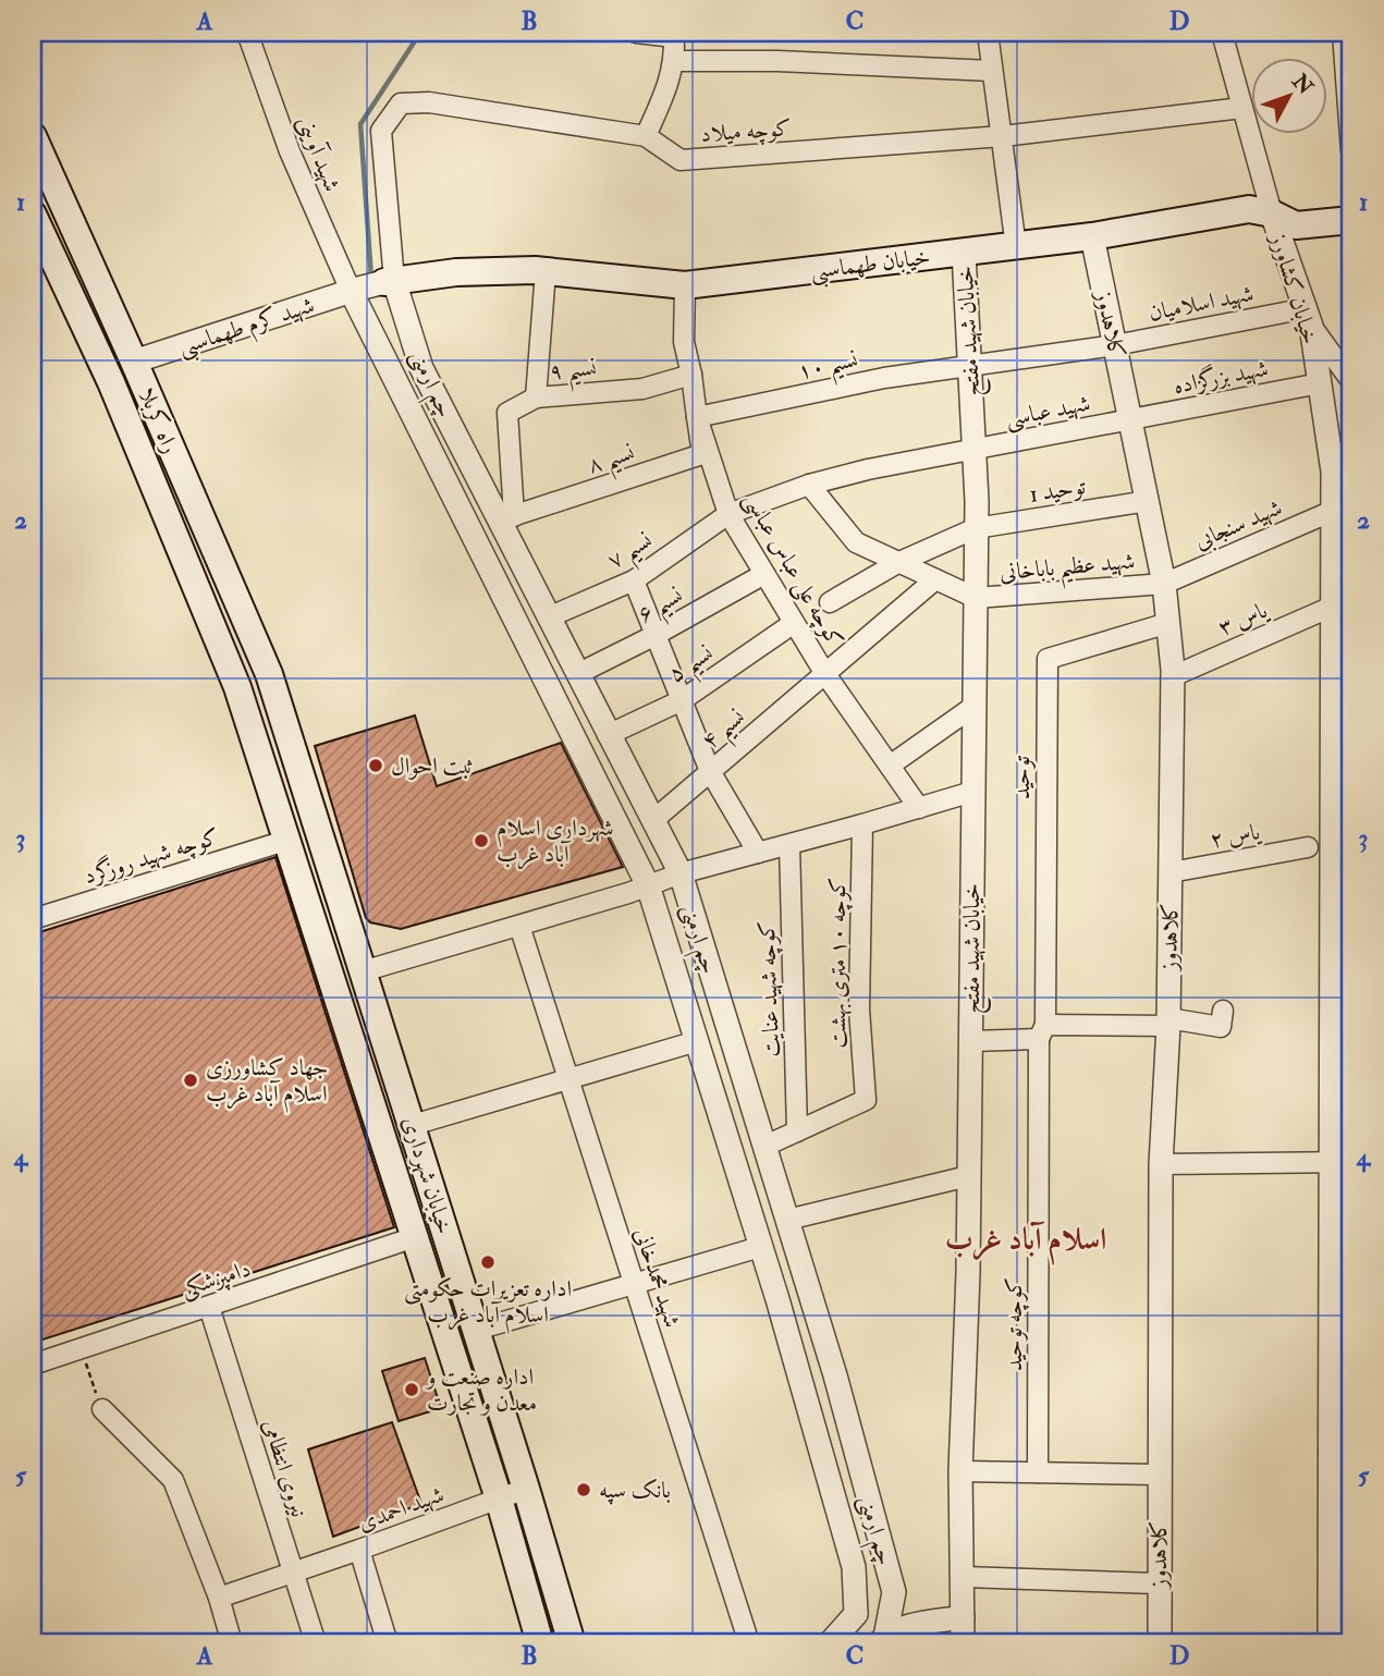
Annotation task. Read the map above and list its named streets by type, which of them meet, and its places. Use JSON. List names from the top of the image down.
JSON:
{
  "streets": {
    "main road": ["خیابان طهماسبی", "راه کربلا", "خیابان شهرداری"],
    "street": [
      "کوچه میلاد",
      "شهید آوینی",
      "خیابان کشاورز",
      "شهید اسلامیان",
      "کلاهدوز",
      "شهید کرم طهماسبی",
      "خیابان شهید مفتح",
      "نسیم ۱۰",
      "نسیم ۹",
      "شهید بزرگزاده",
      "چم ارمنی",
      "شهید عباسی",
      "نسیم ۸",
      "توحید 1",
      "شهید سنجابی",
      "نسیم ۷",
      "شهید عظیم باباخانی",
      "کوچه علی عباس عباسی",
      "نسیم ۶",
      "یاس ۳",
      "نسیم ۵",
      "نسیم ۴",
      "توحید",
      "یاس ۲",
      "کوچه شهید روزگرد",
      "کوچه ۱۰ متری بهشت",
      "کوچه شهید عنایت",
      "شهید محمدخانی",
      "دامپزشکی",
      "کوچه توحید",
      "نیروی انتظامی",
      "شهید احمدی"
    ]
  },
  "crossings": [
    ["کوچه میلاد", "خیابان طهماسبی"],
    ["کوچه میلاد", "شهید کرم طهماسبی"],
    ["کوچه میلاد", "چم ارمنی"],
    ["شهید آوینی", "شهید کرم طهماسبی"],
    ["شهید آوینی", "چم ارمنی"],
    ["خیابان طهماسبی", "خیابان کشاورز"],
    ["خیابان طهماسبی", "کلاهدوز"],
    ["خیابان طهماسبی", "شهید کرم طهماسبی"],
    ["خیابان طهماسبی", "خیابان شهید مفتح"],
    ["خیابان طهماسبی", "نسیم ۹"],
    ["خیابان طهماسبی", "چم ارمنی"],
    ["خیابان طهماسبی", "کوچه علی عباس عباسی"],
    ["خیابان کشاورز", "شهید اسلامیان"],
    ["خیابان کشاورز", "شهید بزرگزاده"],
    ["خیابان کشاورز", "شهید سنجابی"],
    ["خیابان کشاورز", "یاس ۳"],
    ["شهید اسلامیان", "کلاهدوز"],
    ["شهید اسلامیان", "خیابان شهید مفتح"],
    ["شهید اسلامیان", "نسیم ۱۰"],
    ["کلاهدوز", "شهید بزرگزاده"],
    ["کلاهدوز", "شهید عباسی"],
    ["کلاهدوز", "توحید 1"],
    ["کلاهدوز", "شهید سنجابی"],
    ["کلاهدوز", "شهید عظیم باباخانی"],
    ["کلاهدوز", "یاس ۳"],
    ["کلاهدوز", "توحید"],
    ["کلاهدوز", "یاس ۲"],
    ["شهید کرم طهماسبی", "چم ارمنی"],
    ["شهید کرم طهماسبی", "راه کربلا"],
    ["خیابان شهید مفتح", "نسیم ۱۰"],
    ["خیابان شهید مفتح", "شهید عباسی"],
    ["خیابان شهید مفتح", "توحید 1"],
    ["خیابان شهید مفتح", "شهید عظیم باباخانی"],
    ["نسیم ۱۰", "نسیم ۸"],
    ["نسیم ۱۰", "کوچه علی عباس عباسی"],
    ["نسیم ۹", "کوچه علی عباس عباسی"],
    ["شهید بزرگزاده", "شهید عباسی"],
    ["چم ارمنی", "نسیم ۸"],
    ["چم ارمنی", "نسیم ۷"],
    ["چم ارمنی", "نسیم ۶"],
    ["چم ارمنی", "نسیم ۵"],
    ["چم ارمنی", "نسیم ۴"],
    ["شهید عباسی", "نسیم ۷"],
    ["راه کربلا", "خیابان شهرداری"],
    ["نسیم ۸", "کوچه علی عباس عباسی"],
    ["شهید سنجابی", "شهید عظیم باباخانی"],
    ["نسیم ۷", "کوچه علی عباس عباسی"],
    ["کوچه علی عباس عباسی", "نسیم ۶"],
    ["کوچه علی عباس عباسی", "نسیم ۵"],
    ["کوچه علی عباس عباسی", "نسیم ۴"],
    ["توحید", "کوچه توحید"],
    ["کوچه شهید روزگرد", "خیابان شهرداری"],
    ["کوچه ۱۰ متری بهشت", "کوچه شهید عنایت"],
    ["خیابان شهرداری", "دامپزشکی"],
    ["خیابان شهرداری", "شهید احمدی"],
    ["دامپزشکی", "نیروی انتظامی"],
    ["نیروی انتظامی", "شهید احمدی"]
  ],
  "districts": ["اسلام آباد غرب"],
  "places": [
    "ثبت احوال",
    "شهرداری اسلام آباد غرب",
    "جهاد کشاورزی اسلام آباد غرب",
    "اداره تعزیرات حکومتی اسلام آباد غرب",
    "اداره صنعت و معدن و تجارت",
    "بانک سپه"
  ],
  "north": "top right",
  "grid": {
    "columns": [
      "A",
      "B",
      "C",
      "D"
    ],
    "rows": [
      "1",
      "2",
      "3",
      "4",
      "5"
    ]
  }
}
